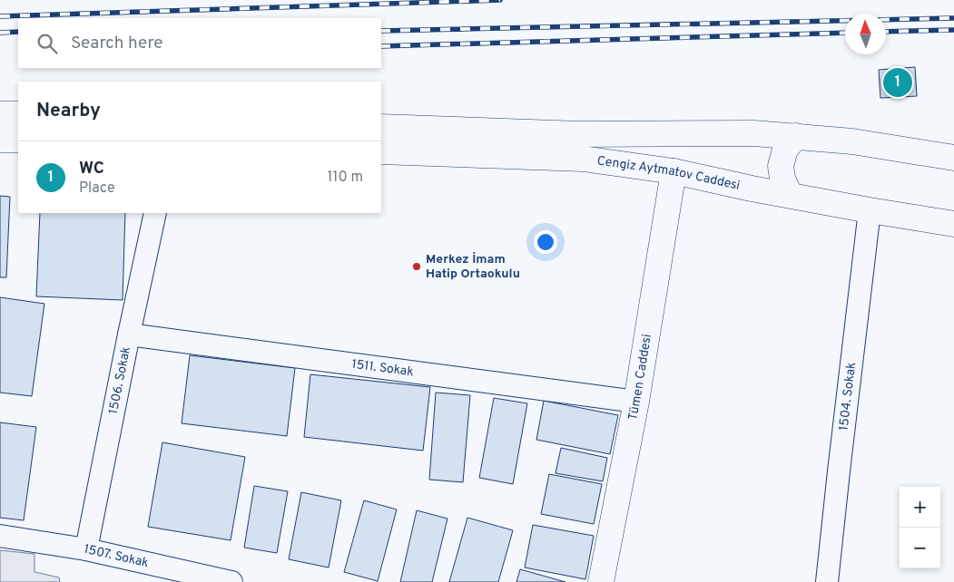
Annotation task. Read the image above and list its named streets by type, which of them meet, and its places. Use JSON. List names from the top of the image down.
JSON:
{
  "streets": {
    "main road": ["Cengiz Aytmatov Caddesi", "Tümen Caddesi"],
    "street": [
      "1511. Sokak",
      "1506. Sokak",
      "1504. Sokak",
      "1507. Sokak"
    ]
  },
  "crossings": [
    ["Cengiz Aytmatov Caddesi", "Tümen Caddesi"],
    ["Cengiz Aytmatov Caddesi", "1504. Sokak"],
    ["1511. Sokak", "Tümen Caddesi"],
    ["1511. Sokak", "1506. Sokak"],
    ["1506. Sokak", "1507. Sokak"]
  ],
  "places": ["Merkez İmam Hatip Ortaokulu"],
  "north": "top",
  "page": {
    "search": "Search here",
    "pins": "1",
    "heading": "Nearby",
    "list": [
      {
        "mark": "1",
        "name": "WC",
        "note": "Place",
        "value": "110 m"
      }
    ],
    "map_buttons": ["+", "−"]
  }
}
